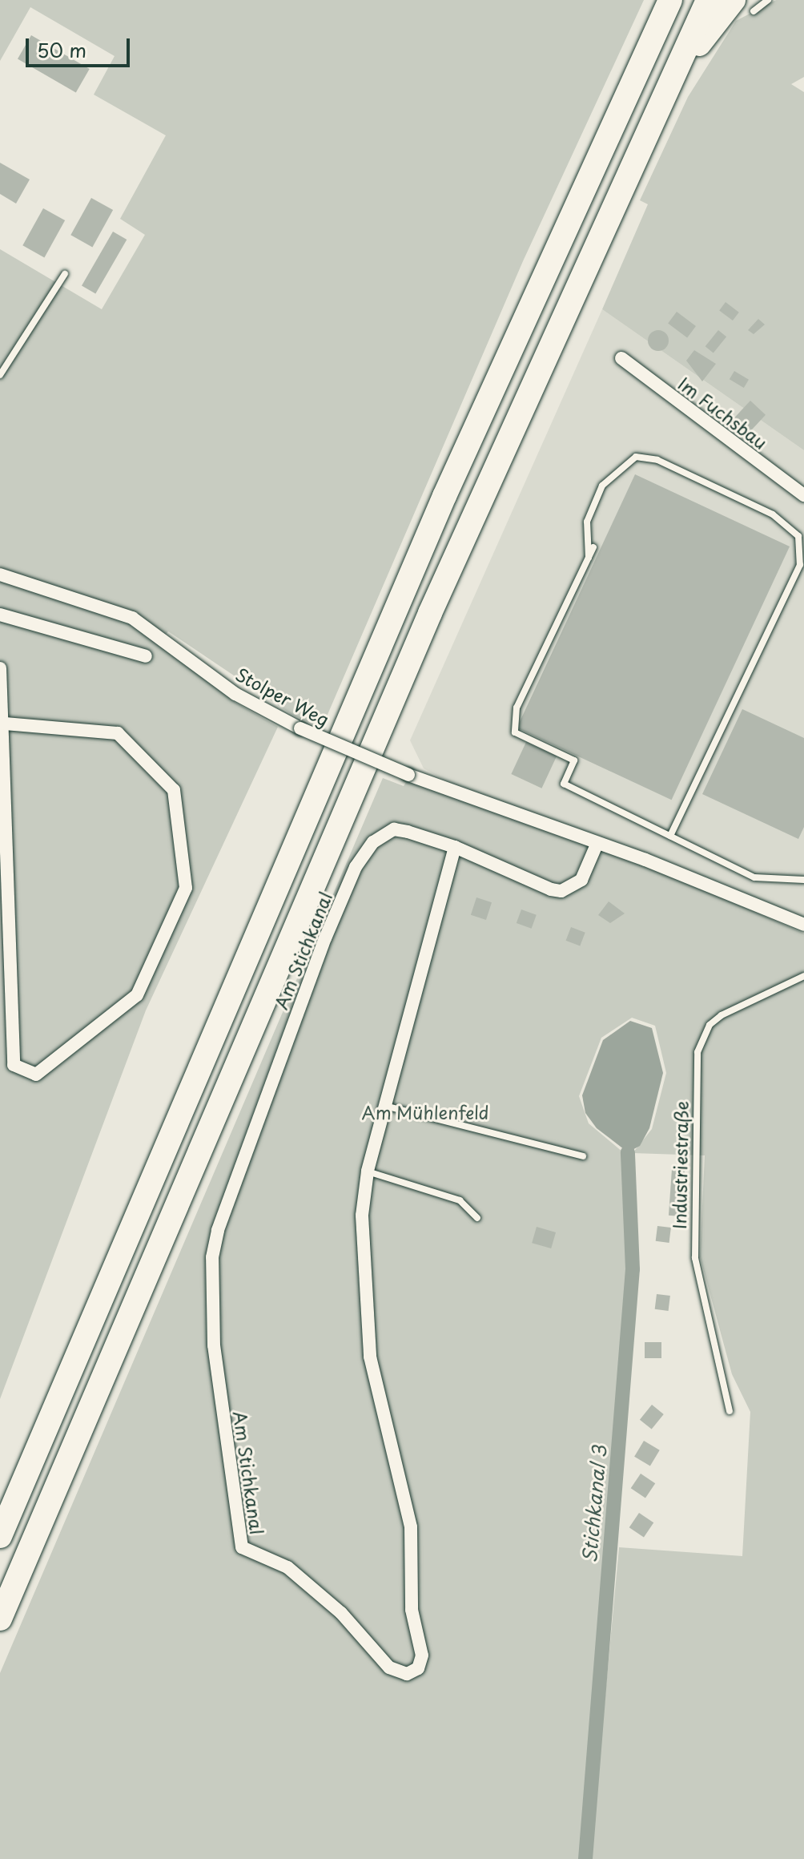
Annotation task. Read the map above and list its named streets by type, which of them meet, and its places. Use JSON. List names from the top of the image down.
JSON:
{
  "streets": {
    "street": ["Im Fuchsbau", "Stolper Weg", "Am Stichkanal"],
    "lane": ["Industriestraße"]
  },
  "crossings": [
    ["Stolper Weg", "Am Stichkanal"]
  ],
  "water": ["Stichkanal 3"],
  "parks": ["Am Mühlenfeld"],
  "scale_bar": "50 m"
}
